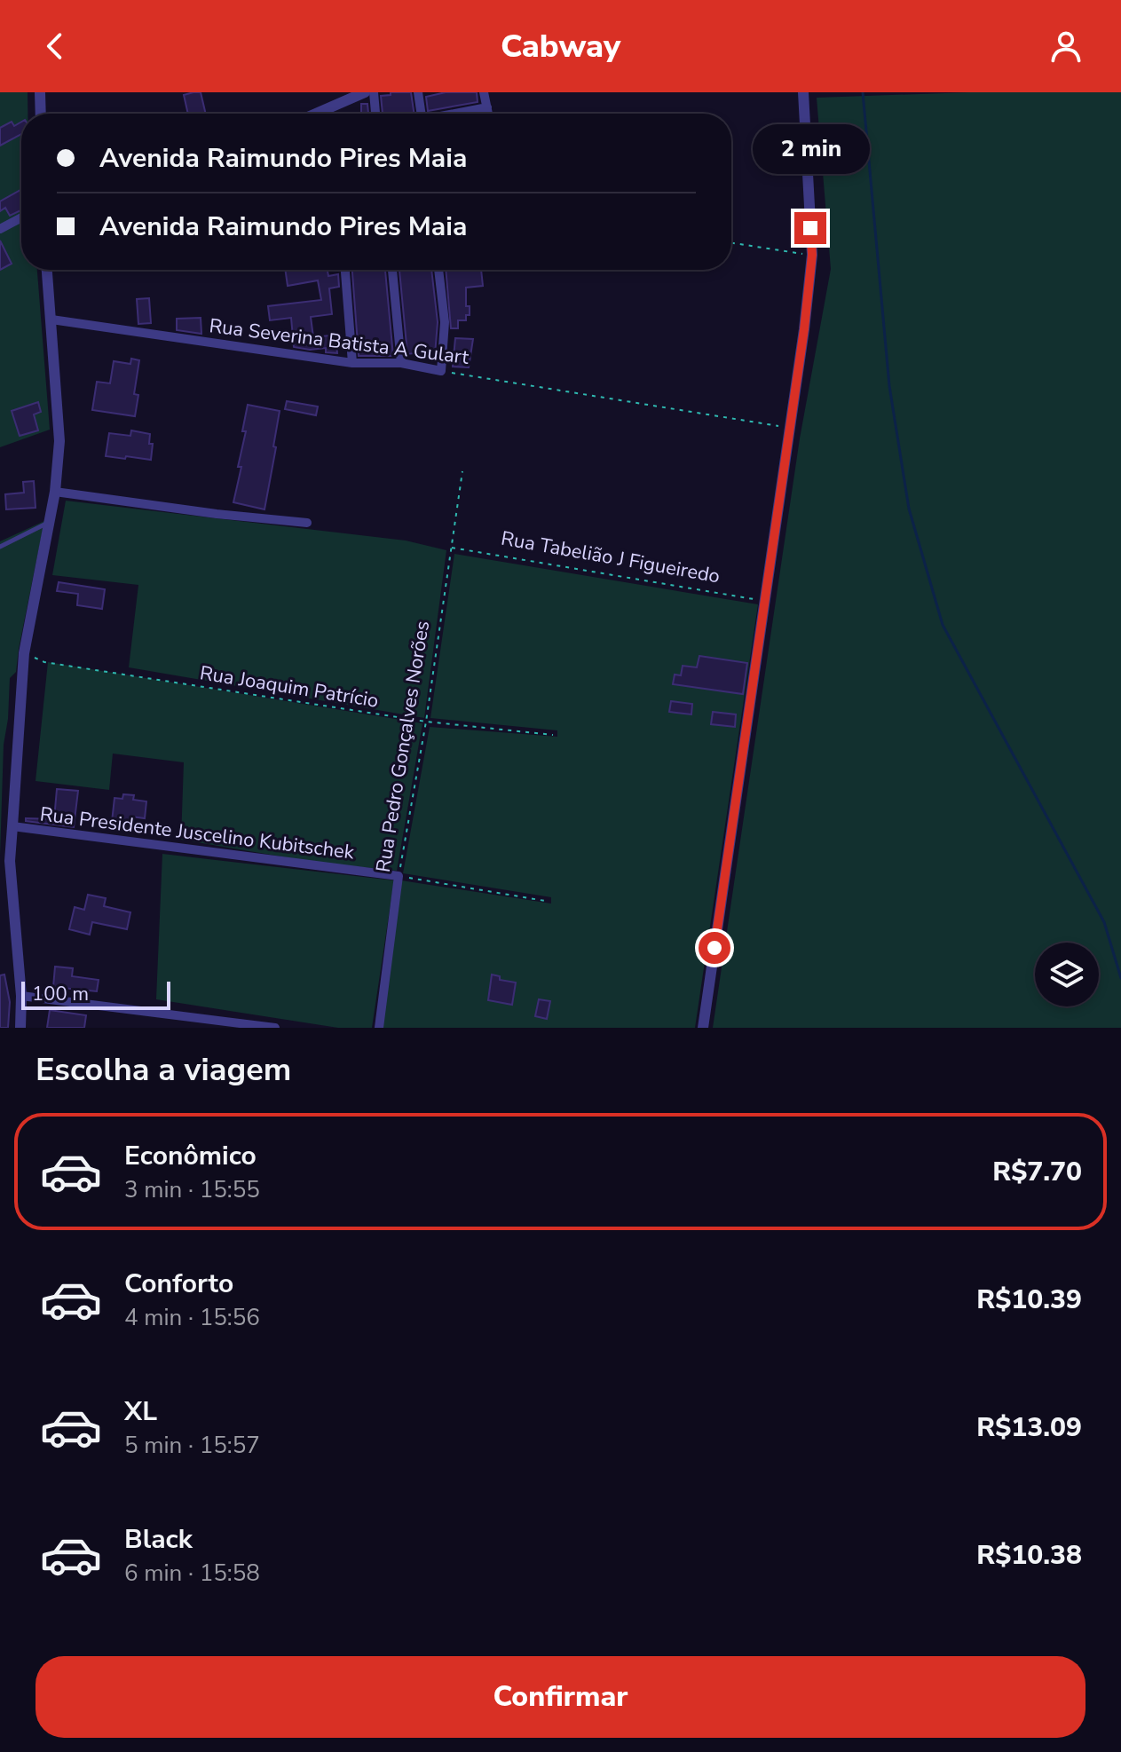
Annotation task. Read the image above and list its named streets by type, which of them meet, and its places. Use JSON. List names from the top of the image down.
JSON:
{
  "streets": {
    "street": ["Rua Severina Batista A Gulart", "Rua Pedro Gonçalves Norões", "Rua Presidente Juscelino Kubitschek"],
    "path": ["Rua Tabelião J Figueiredo", "Rua Joaquim Patrício"]
  },
  "crossings": [
    ["Rua Tabelião J Figueiredo", "Rua Pedro Gonçalves Norões"],
    ["Rua Joaquim Patrício", "Rua Pedro Gonçalves Norões"],
    ["Rua Pedro Gonçalves Norões", "Rua Presidente Juscelino Kubitschek"]
  ],
  "scale_bar": "100 m",
  "page": {
    "header": "Cabway",
    "banner": ["Avenida Raimundo Pires Maia", "Avenida Raimundo Pires Maia"],
    "bubble": "2 min",
    "scale": "100 m",
    "heading": "Escolha a viagem",
    "list": [
      {
        "name": "Econômico",
        "note": "3 min · 15:55",
        "value": "R$7.70"
      },
      {
        "name": "Conforto",
        "note": "4 min · 15:56",
        "value": "R$10.39"
      },
      {
        "name": "XL",
        "note": "5 min · 15:57",
        "value": "R$13.09"
      },
      {
        "name": "Black",
        "note": "6 min · 15:58",
        "value": "R$10.38"
      }
    ],
    "buttons": "Confirmar"
  }
}
